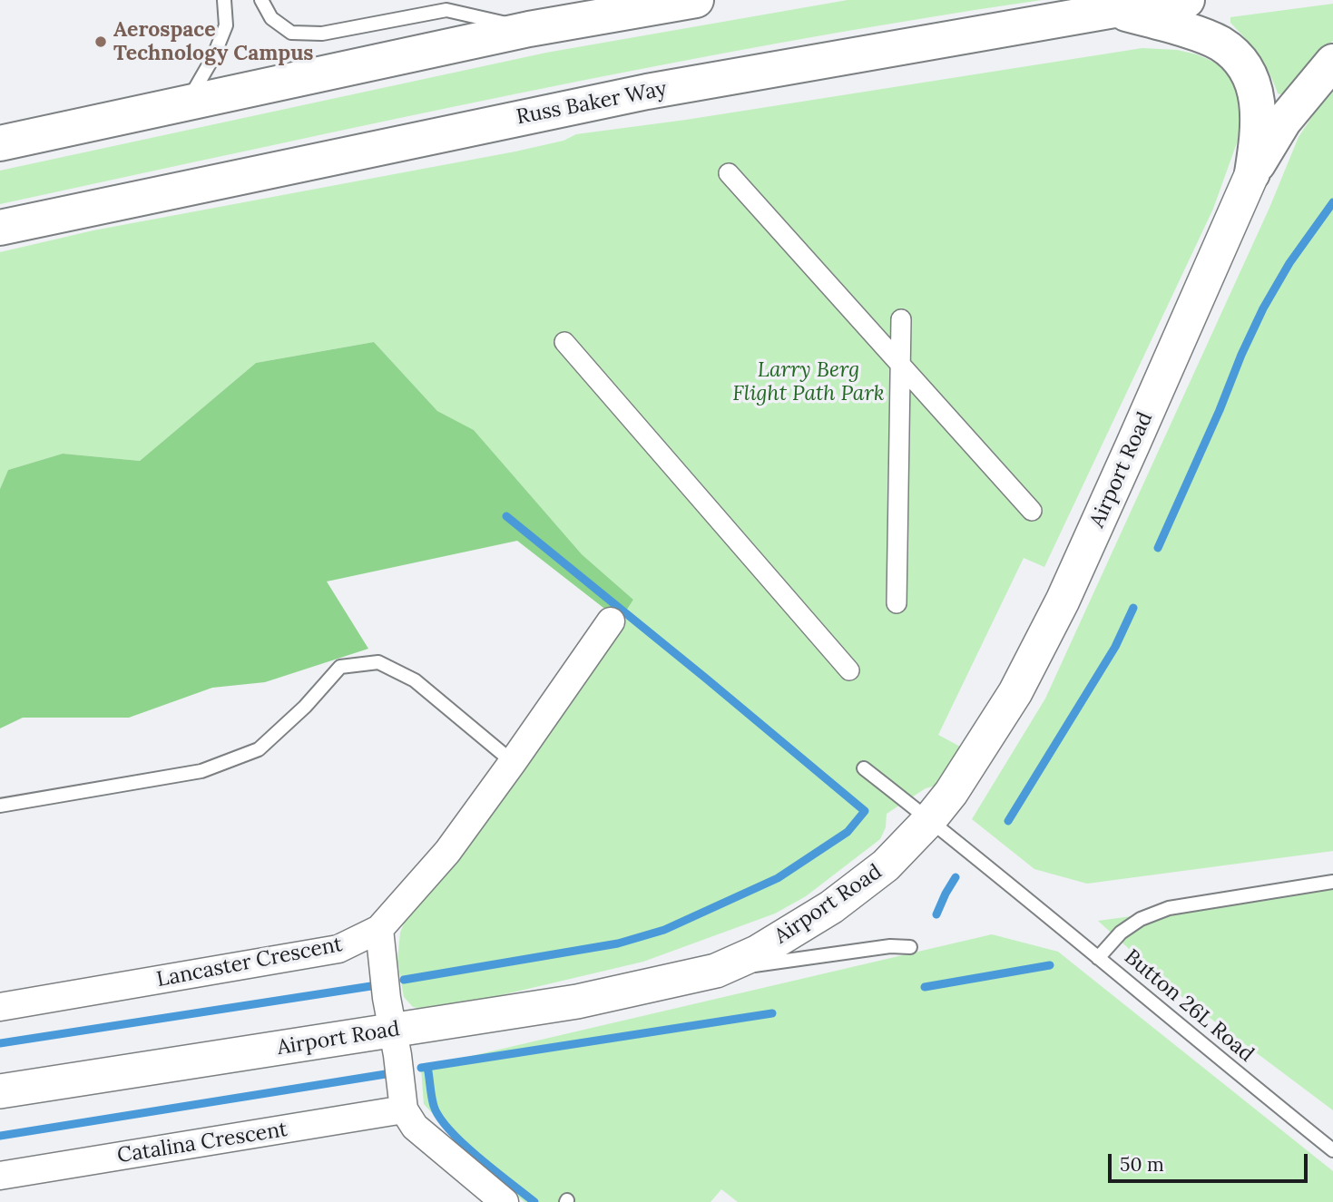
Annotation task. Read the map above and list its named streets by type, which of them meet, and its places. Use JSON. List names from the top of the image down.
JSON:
{
  "streets": {
    "main road": ["Russ Baker Way"],
    "street": ["Airport Road", "Lancaster Crescent", "Catalina Crescent"],
    "lane": ["Button 26L Road"]
  },
  "parks": ["Larry Berg Flight Path Park"],
  "places": ["Aerospace Technology Campus"],
  "scale_bar": "50 m"
}
